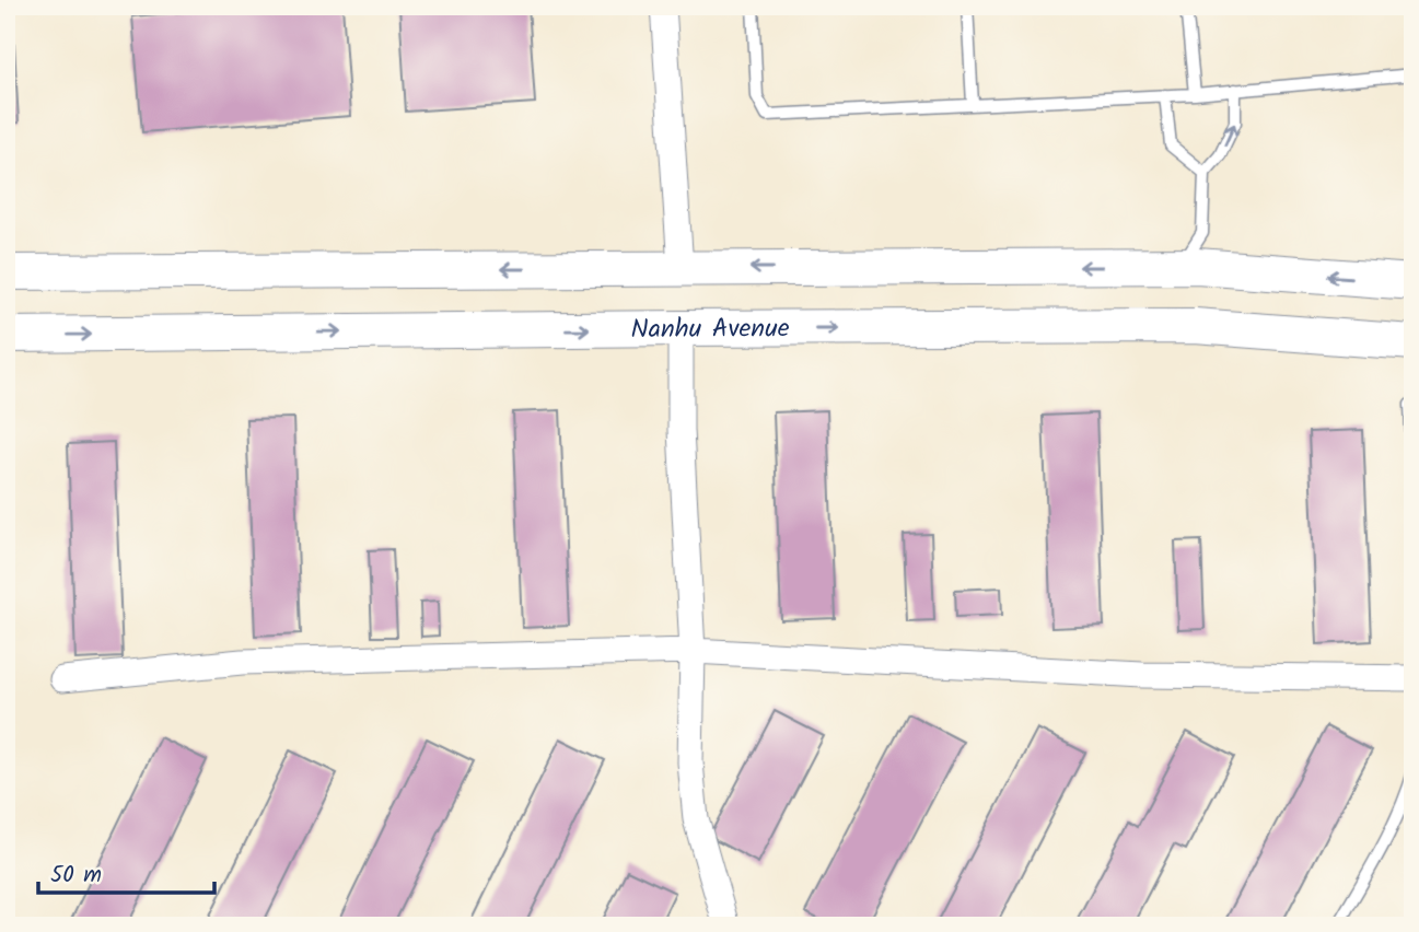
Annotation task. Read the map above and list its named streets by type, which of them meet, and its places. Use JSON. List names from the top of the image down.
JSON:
{
  "streets": {
    "main road": ["Nanhu Avenue"]
  },
  "scale_bar": "50 m"
}
